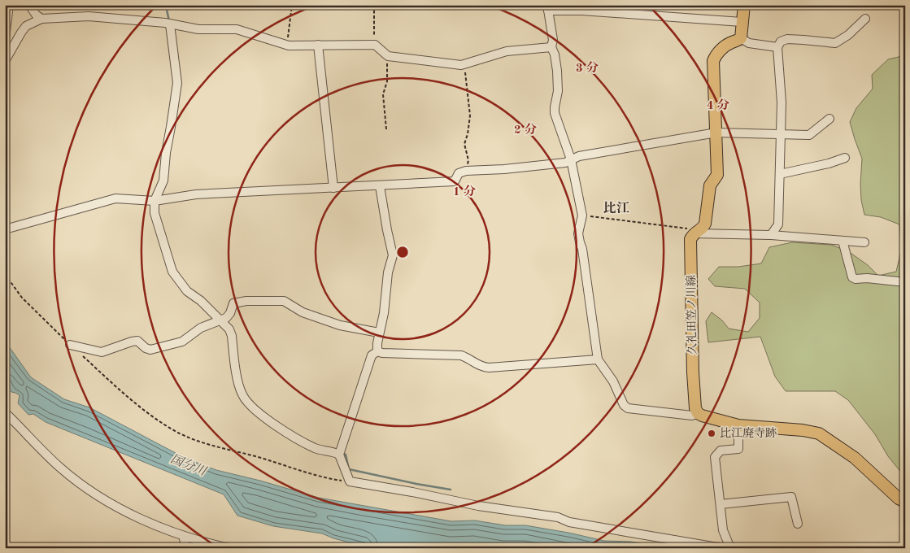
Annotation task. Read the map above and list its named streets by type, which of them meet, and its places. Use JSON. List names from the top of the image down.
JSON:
{
  "streets": {
    "main road": ["久礼田笠ノ川線"]
  },
  "districts": ["比江"],
  "water": ["国分川"],
  "places": ["比江廃寺跡"],
  "rings": [
    "3 分",
    "4 分",
    "2 分",
    "1 分"
  ]
}
